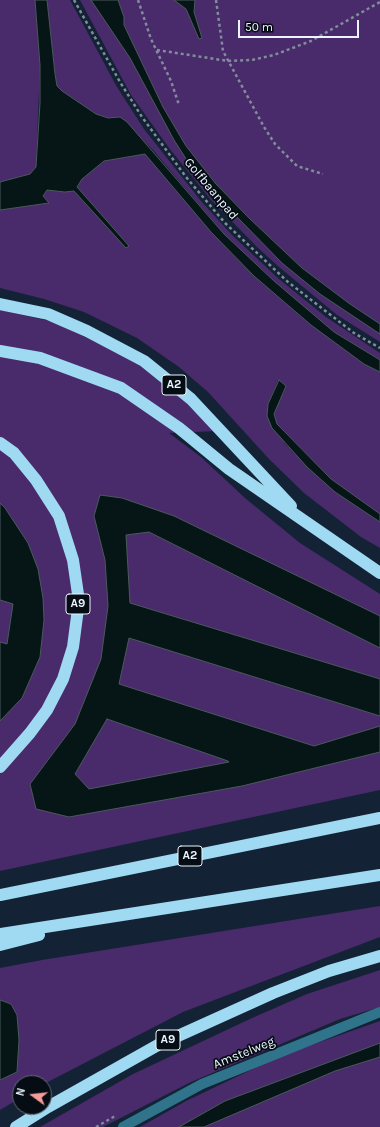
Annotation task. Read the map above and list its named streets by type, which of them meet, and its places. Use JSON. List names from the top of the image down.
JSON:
{
  "streets": {
    "highway": ["A2", "A9"],
    "street": ["Amstelweg"],
    "path": ["Golfbaanpad"]
  },
  "scale_bar": "50 m",
  "north": "left"
}
